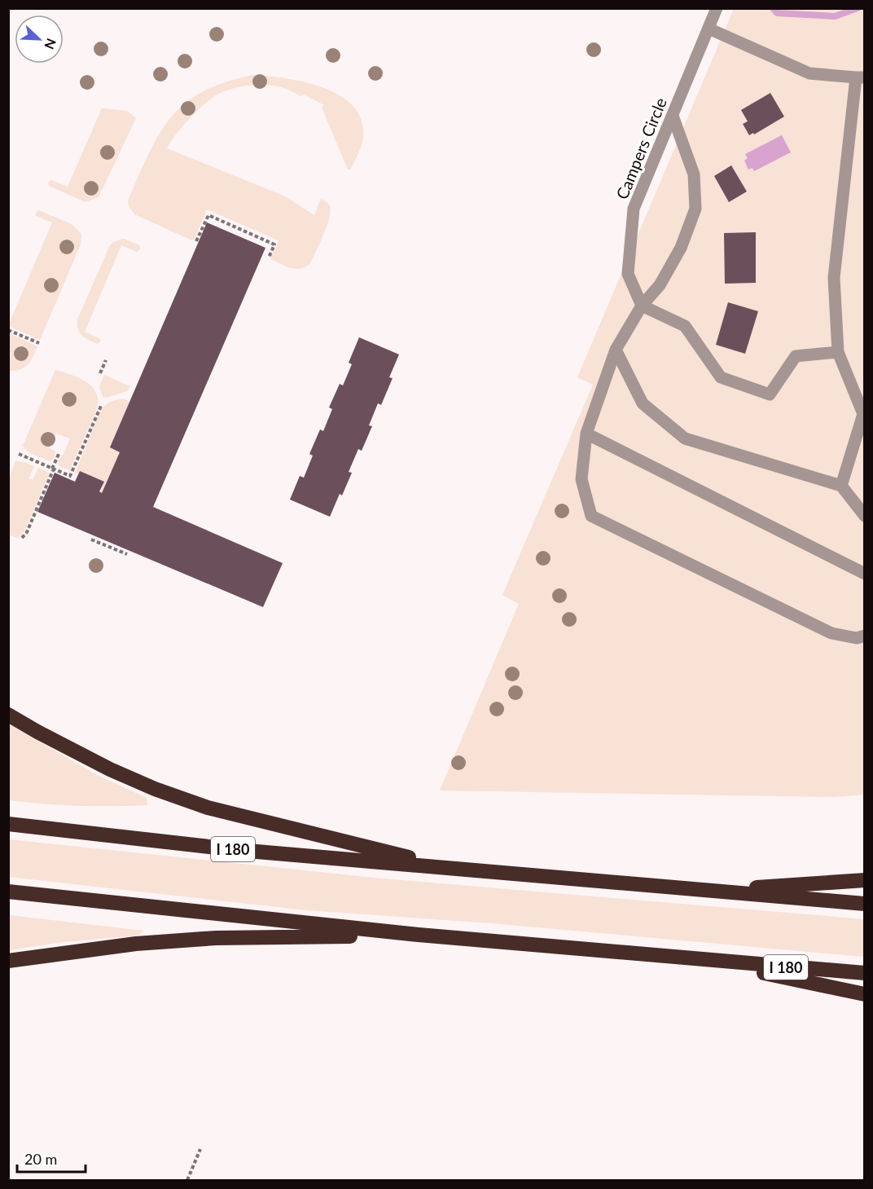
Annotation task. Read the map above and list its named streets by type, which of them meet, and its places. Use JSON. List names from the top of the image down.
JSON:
{
  "streets": {
    "highway": ["I 180"],
    "street": ["Campers Circle"]
  },
  "scale_bar": "20 m",
  "north": "bottom right"
}
